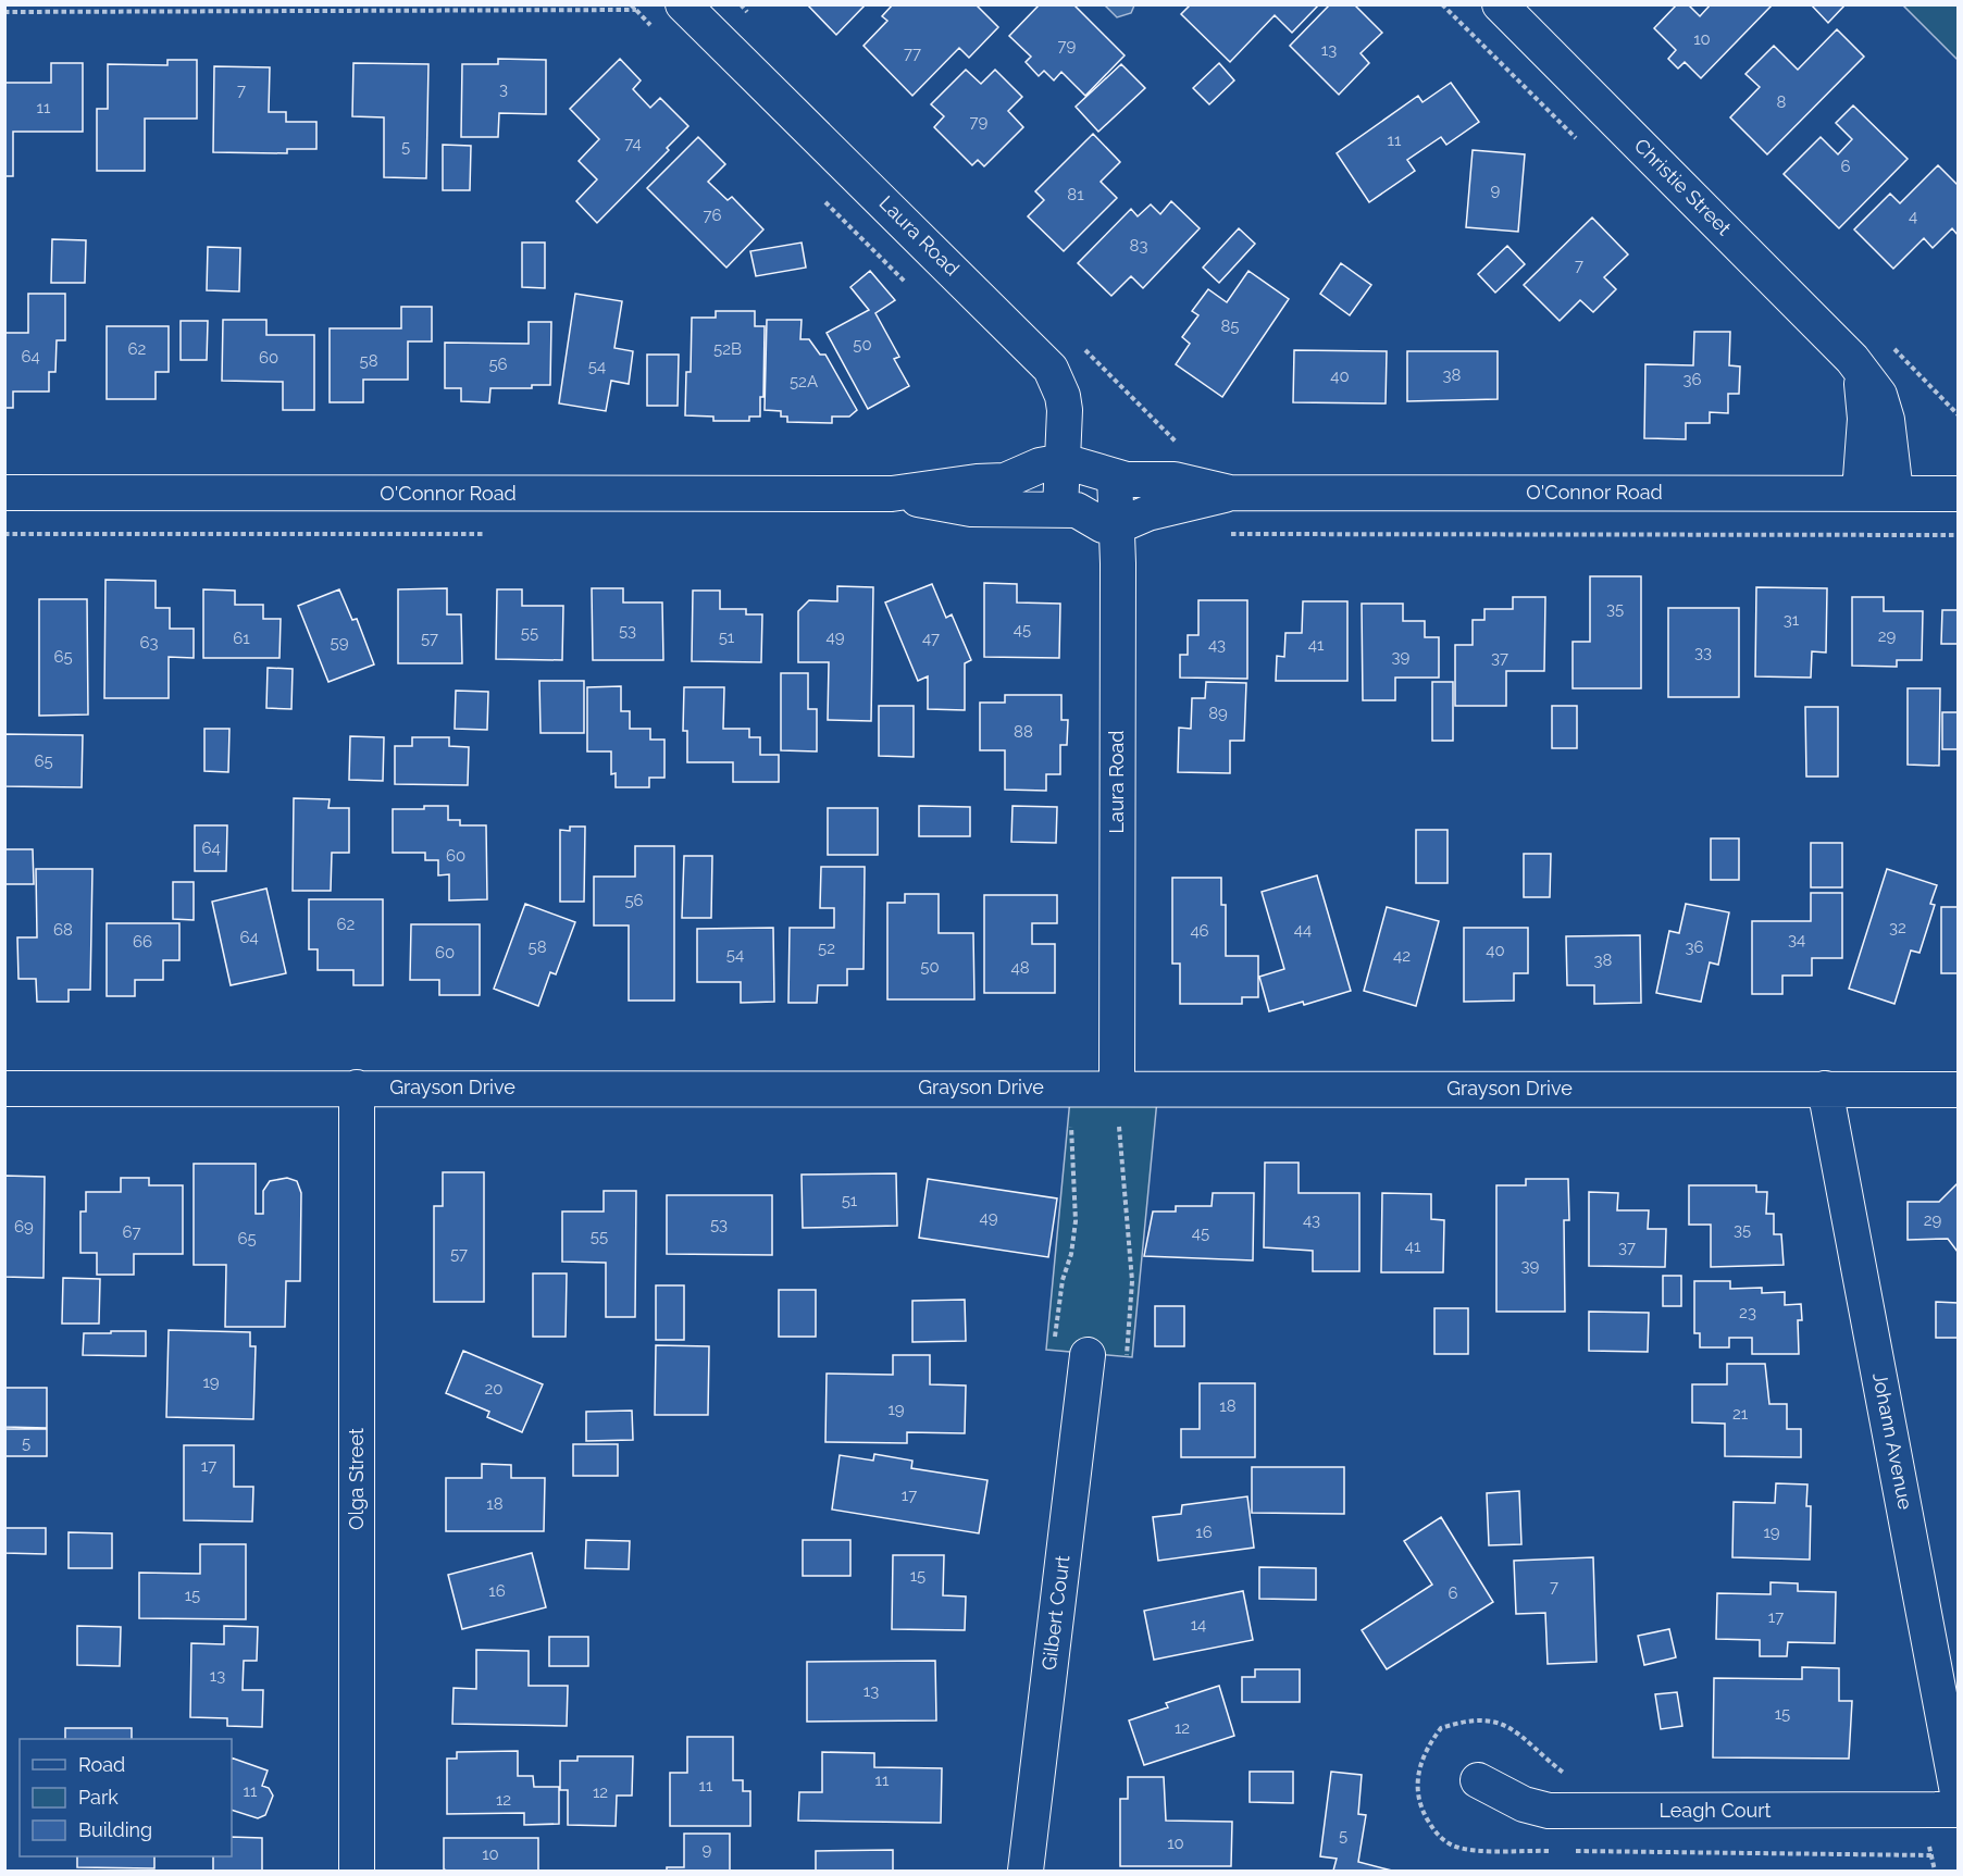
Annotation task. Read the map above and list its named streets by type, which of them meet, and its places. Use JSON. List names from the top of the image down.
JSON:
{
  "streets": {
    "street": [
      "Christie Street",
      "Laura Road",
      "O'Connor Road",
      "Grayson Drive",
      "Johann Avenue",
      "Olga Street",
      "Gilbert Court",
      "Leagh Court"
    ]
  },
  "crossings": [
    ["Christie Street", "O'Connor Road"],
    ["Laura Road", "O'Connor Road"],
    ["Laura Road", "Grayson Drive"],
    ["Grayson Drive", "Johann Avenue"],
    ["Grayson Drive", "Olga Street"]
  ],
  "house_numbers": [
    "10",
    "79",
    "13",
    "77",
    "3",
    "7",
    "8",
    "11",
    "79",
    "11",
    "74",
    "5",
    "6",
    "9",
    "81",
    "76",
    "4",
    "83",
    "7",
    "85",
    "50",
    "62",
    "52B",
    "64",
    "60",
    "58",
    "56",
    "54",
    "38",
    "40",
    "36",
    "52A",
    "35",
    "31",
    "45",
    "53",
    "55",
    "29",
    "51",
    "49",
    "61",
    "57",
    "47",
    "63",
    "59",
    "43",
    "41",
    "33",
    "65",
    "39",
    "37",
    "89",
    "88",
    "65",
    "64",
    "60",
    "56",
    "62",
    "32",
    "68",
    "44",
    "46",
    "64",
    "34",
    "66",
    "58",
    "36",
    "52",
    "40",
    "60",
    "54",
    "42",
    "38",
    "50",
    "48",
    "51",
    "49",
    "43",
    "29",
    "53",
    "69",
    "35",
    "67",
    "45",
    "55",
    "65",
    "41",
    "37",
    "57",
    "39",
    "23",
    "19",
    "20",
    "18",
    "19",
    "21",
    "5",
    "17",
    "17",
    "18",
    "16",
    "19",
    "15",
    "7",
    "16",
    "6",
    "15",
    "17",
    "14",
    "13",
    "13",
    "15",
    "12",
    "11",
    "11",
    "11",
    "12",
    "12",
    "5",
    "10",
    "9",
    "10"
  ],
  "legend": ["Road", "Park", "Building"]
}
